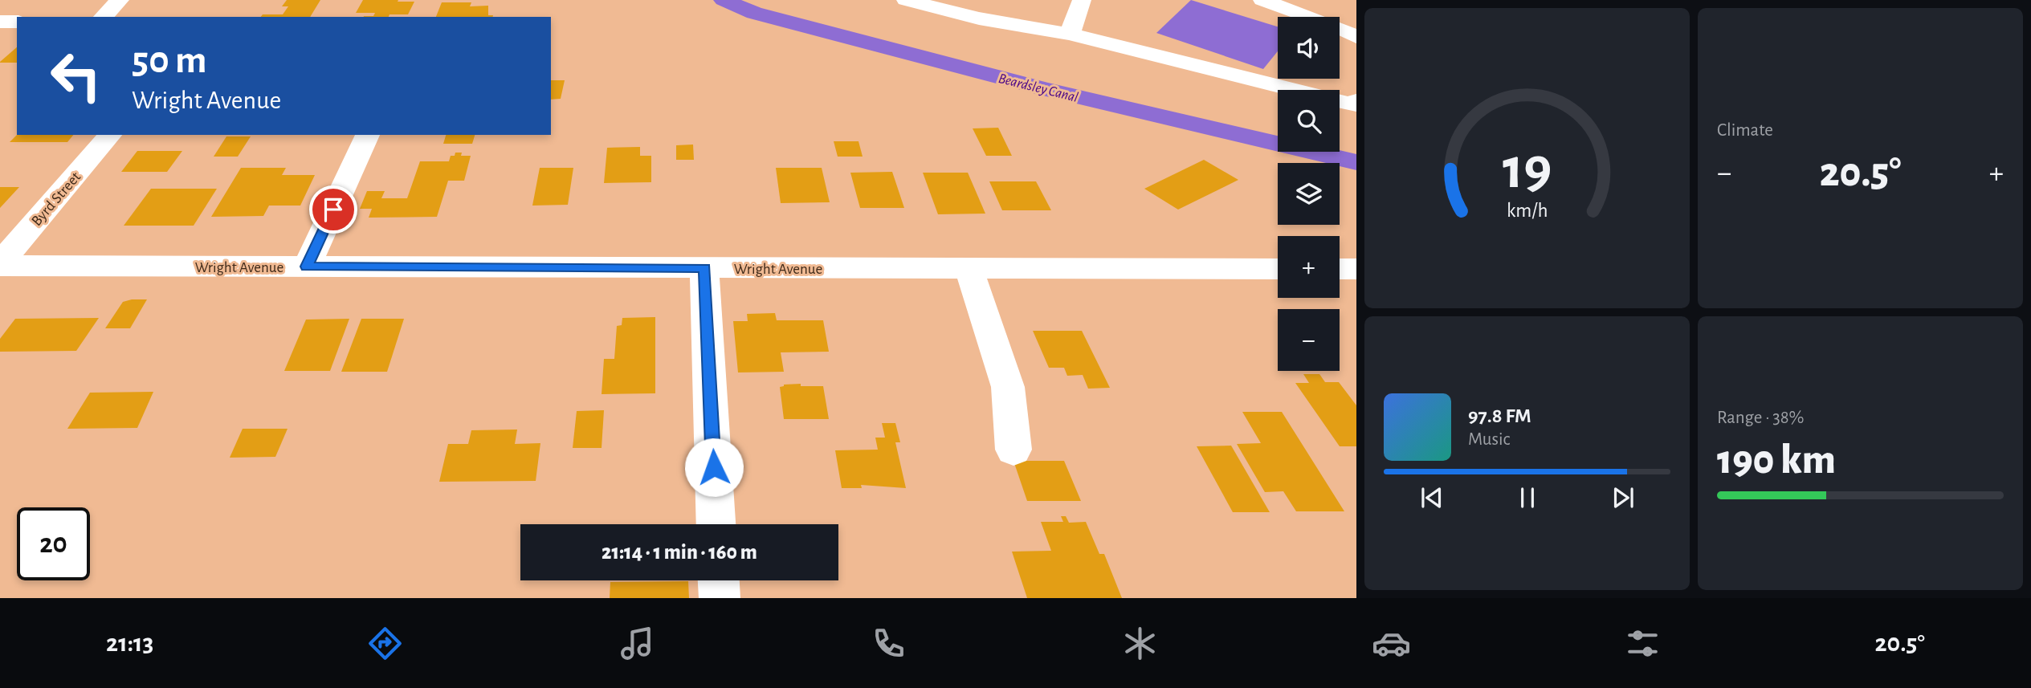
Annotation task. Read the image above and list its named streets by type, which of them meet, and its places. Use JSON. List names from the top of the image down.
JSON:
{
  "streets": {
    "street": ["Byrd Street", "Wright Avenue"]
  },
  "crossings": [
    ["Byrd Street", "Wright Avenue"]
  ],
  "water": ["Beardsley Canal"],
  "page": {
    "tile": [
      "Climate",
      ["Range · 38%", "190 km"]
    ],
    "map_buttons": ["+", "−"],
    "turn": ["50 m", "Wright Avenue"],
    "heat": ["−", "20.5°", "+"],
    "song": ["97.8 FM", "Music"],
    "limit": "20",
    "trip": "21:14 · 1 min · 160 m",
    "tabs": ["21:13", "20.5°"],
    "gauge": ["19", "km/h"]
  }
}
